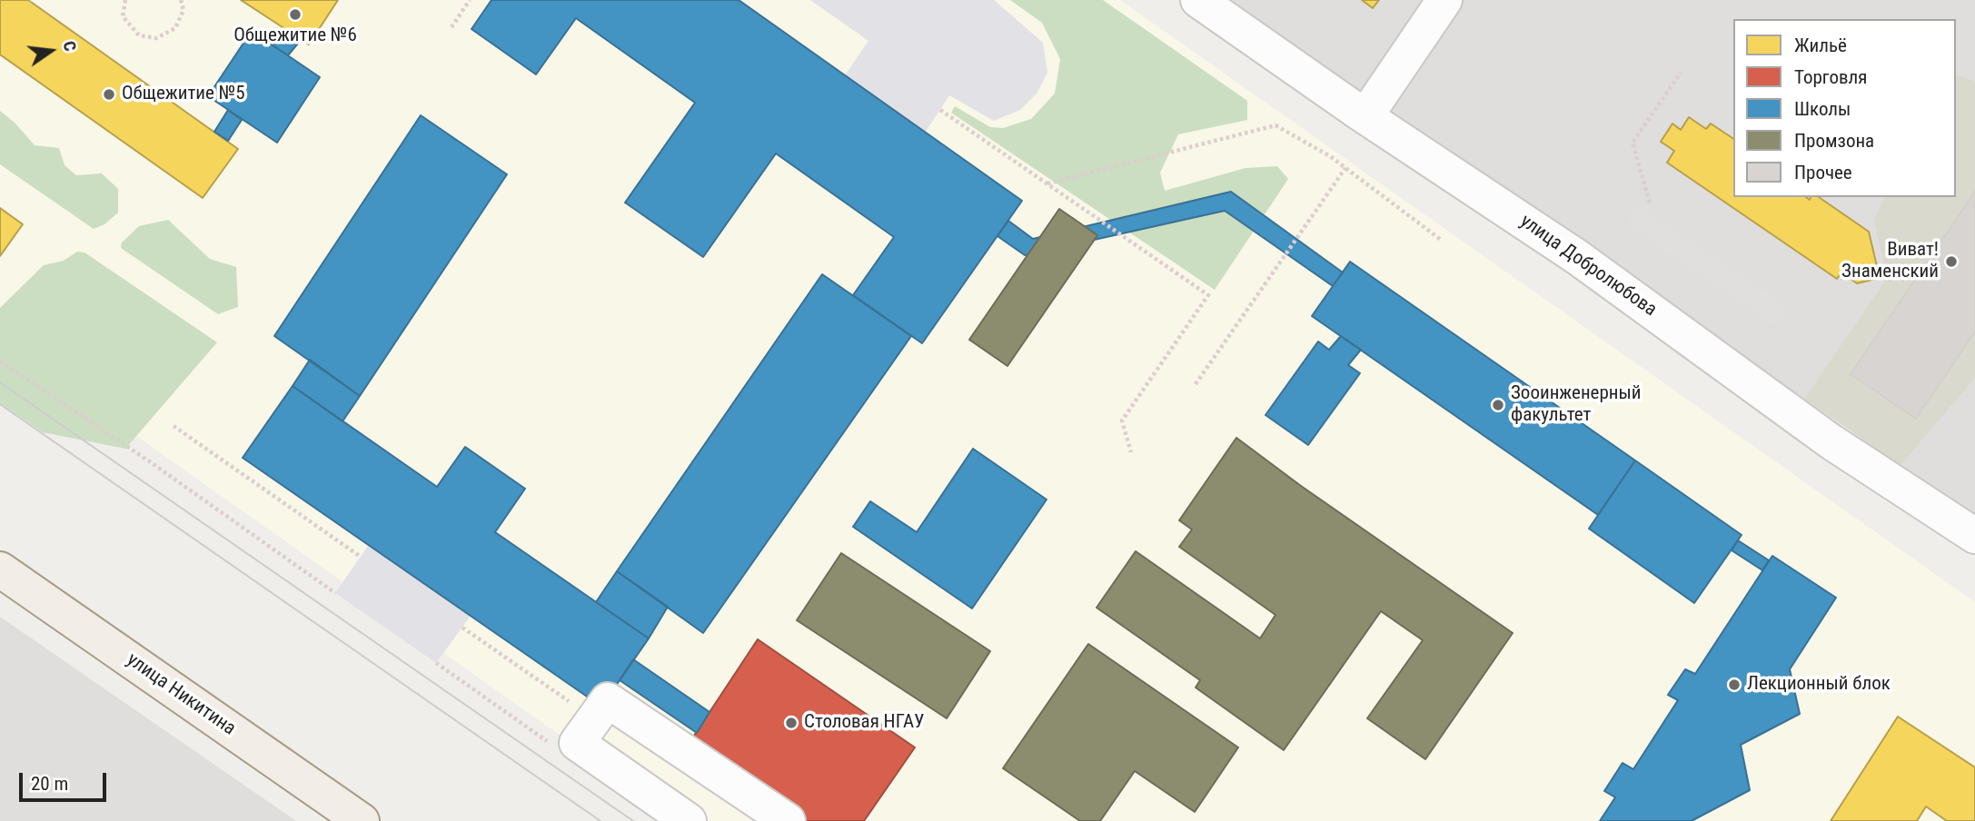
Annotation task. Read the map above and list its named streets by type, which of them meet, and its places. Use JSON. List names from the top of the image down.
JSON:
{
  "streets": {
    "main road": ["улица Никитина"],
    "street": ["улица Добролюбова"]
  },
  "places": [
    "Общежитие №6",
    "Общежитие №5",
    "Виват! Знаменский",
    "Зооинженерный факультет",
    "Лекционный блок",
    "Столовая НГАУ"
  ],
  "legend": [
    "Жильё",
    "Торговля",
    "Школы",
    "Промзона",
    "Прочее"
  ],
  "scale_bar": "20 m",
  "north": "right"
}
